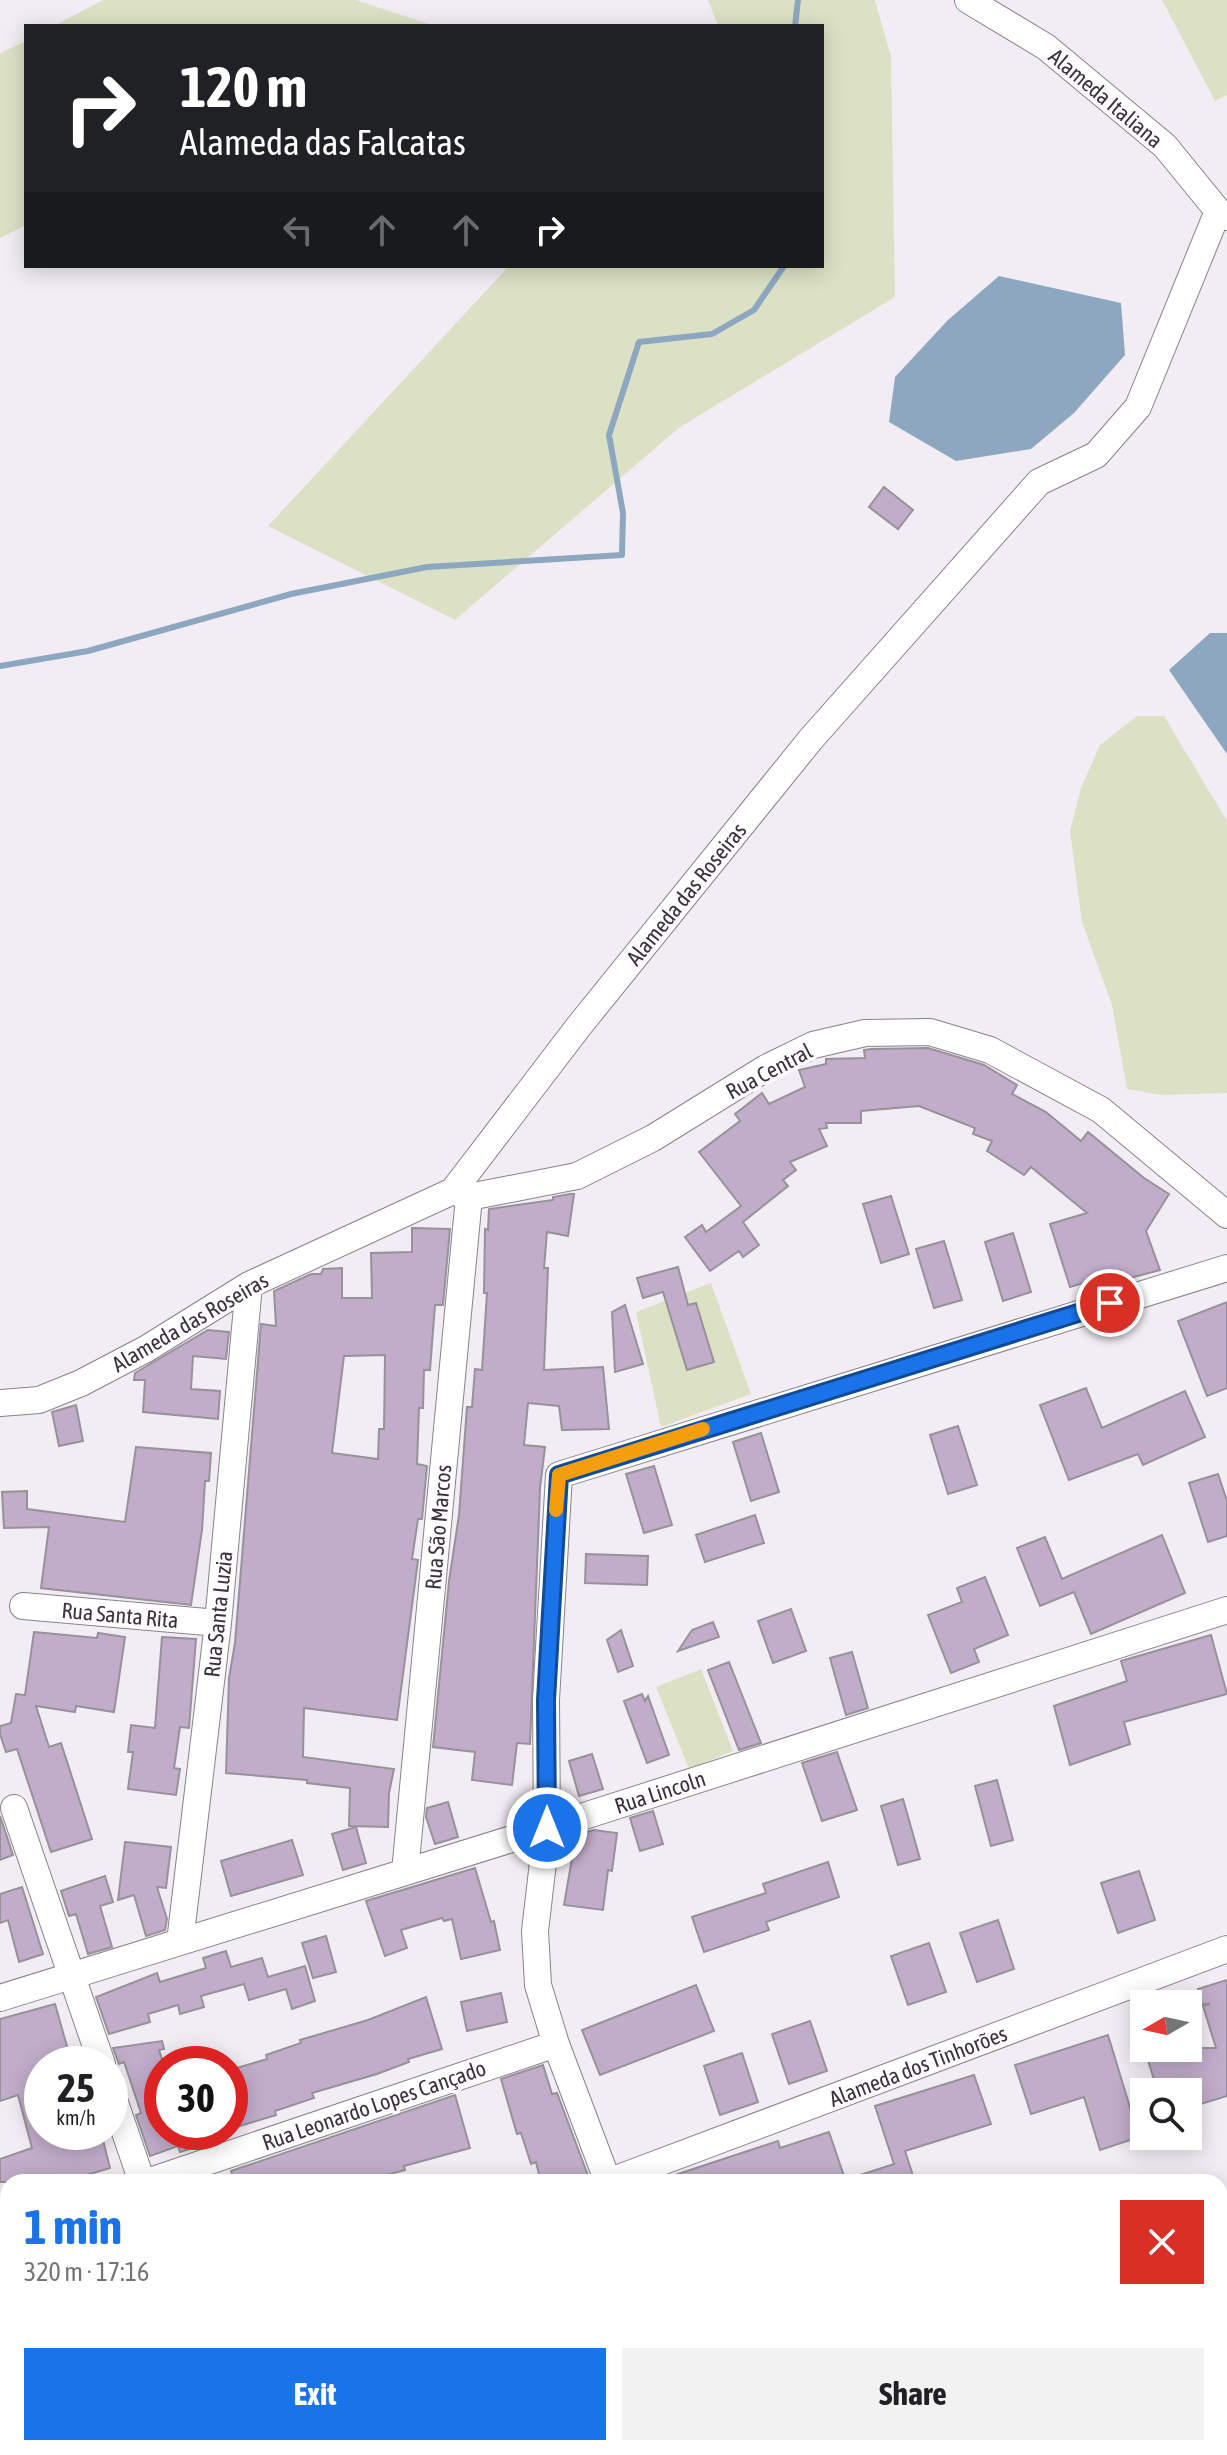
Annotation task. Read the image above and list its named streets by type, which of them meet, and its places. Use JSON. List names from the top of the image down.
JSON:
{
  "streets": {
    "street": [
      "Alameda Italiana",
      "Alameda das Roseiras",
      "Rua Central",
      "Rua São Marcos",
      "Rua Santa Luzia",
      "Rua Santa Rita",
      "Rua Lincoln",
      "Alameda dos Tinhorões",
      "Rua Leonardo Lopes Cançado"
    ]
  },
  "crossings": [
    ["Alameda Italiana", "Alameda das Roseiras"],
    ["Alameda das Roseiras", "Rua Central"],
    ["Alameda das Roseiras", "Rua São Marcos"],
    ["Alameda das Roseiras", "Rua Santa Luzia"],
    ["Rua Central", "Rua São Marcos"],
    ["Rua São Marcos", "Rua Lincoln"],
    ["Rua Santa Luzia", "Rua Santa Rita"],
    ["Rua Santa Luzia", "Rua Lincoln"]
  ],
  "north": "left",
  "page": {
    "turn": ["120 m", "Alameda das Falcatas"],
    "speed": "25 km/h",
    "limit": "30",
    "heading": ["1 min", "320 m · 17:16"],
    "buttons": ["Exit", "Share"]
  }
}
